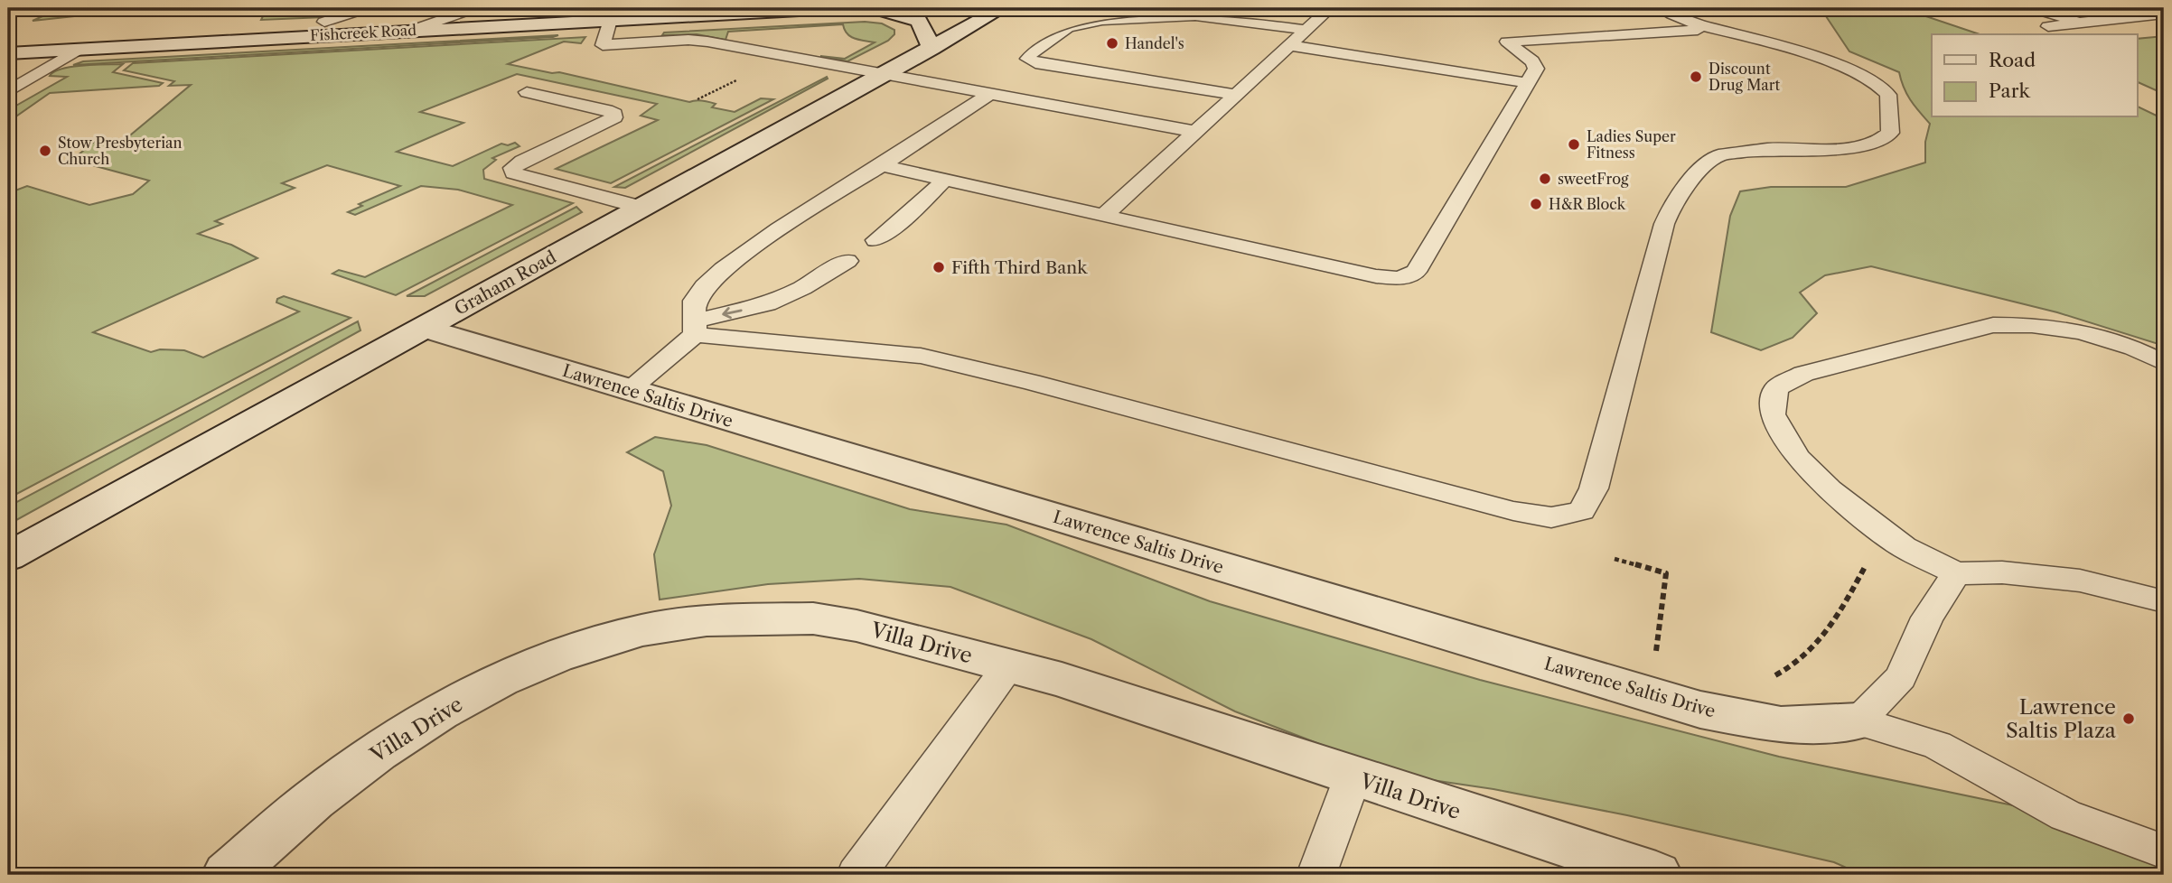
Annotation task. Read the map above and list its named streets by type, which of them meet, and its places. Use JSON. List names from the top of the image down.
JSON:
{
  "streets": {
    "main road": [
      "Fishcreek Road",
      "Graham Road",
      "Lawrence Saltis Drive",
      "Villa Drive"
    ]
  },
  "crossings": [
    ["Graham Road", "Lawrence Saltis Drive"]
  ],
  "places": [
    "Handel's",
    "Discount Drug Mart",
    "Ladies Super Fitness",
    "Stow Presbyterian Church",
    "sweetFrog",
    "H&R Block",
    "Fifth Third Bank",
    "Lawrence Saltis Plaza"
  ],
  "legend": ["Road", "Park"]
}
